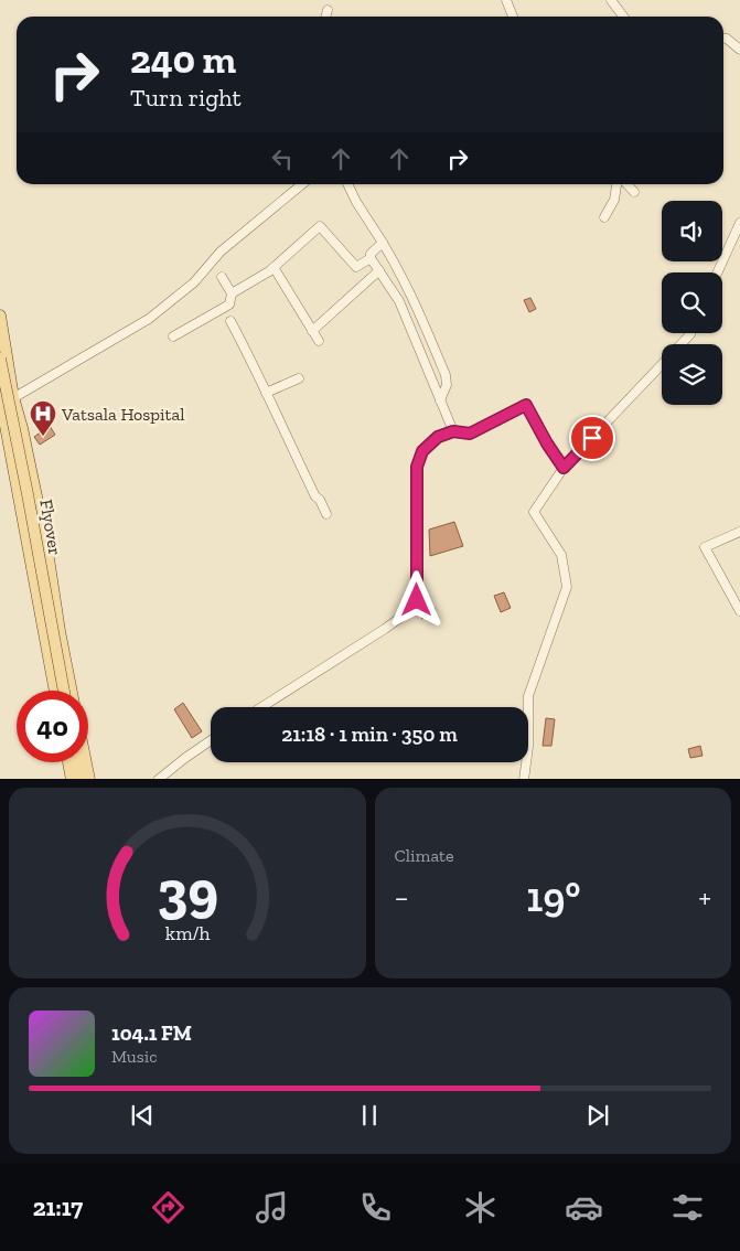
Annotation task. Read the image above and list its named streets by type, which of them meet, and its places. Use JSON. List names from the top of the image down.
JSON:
{
  "streets": {
    "main road": ["Flyover"]
  },
  "places": {
    "hospital": ["Vatsala Hospital"]
  },
  "page": {
    "turn": ["240 m", "Turn right"],
    "limit": "40",
    "trip": "21:18 · 1 min · 350 m",
    "tile": "Climate",
    "heat": ["−", "19°", "+"],
    "song": ["104.1 FM", "Music"],
    "tabs": "21:17",
    "gauge": ["39", "km/h"]
  }
}
